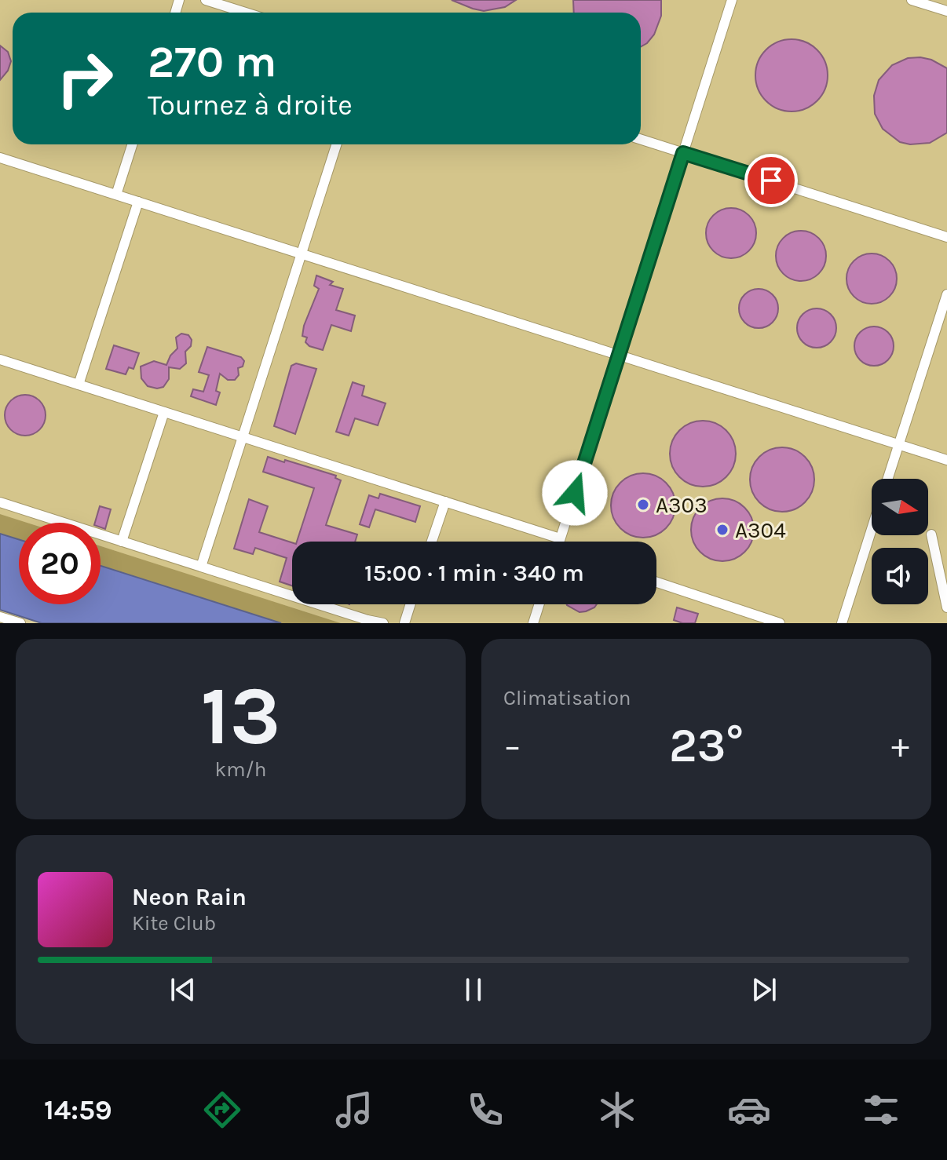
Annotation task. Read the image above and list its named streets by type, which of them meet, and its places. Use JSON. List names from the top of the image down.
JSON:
{
  "places": ["A303", "A304"],
  "north": "right",
  "page": {
    "turn": ["270 m", "Tournez à droite"],
    "limit": "20",
    "trip": "15:00 · 1 min · 340 m",
    "tile": [
      ["13", "km/h"],
      "Climatisation"
    ],
    "heat": ["−", "23°", "+"],
    "song": ["Neon Rain", "Kite Club"],
    "tabs": "14:59"
  }
}
